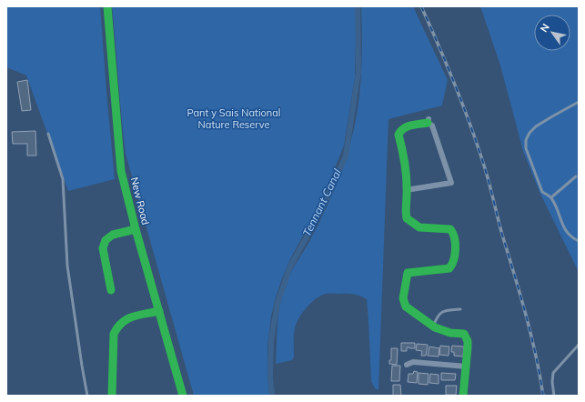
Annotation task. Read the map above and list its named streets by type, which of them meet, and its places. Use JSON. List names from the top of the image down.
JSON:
{
  "streets": {
    "street": ["New Road"]
  },
  "water": ["Tennant Canal"],
  "parks": ["Pant y Sais National Nature Reserve"],
  "north": "top left"
}
